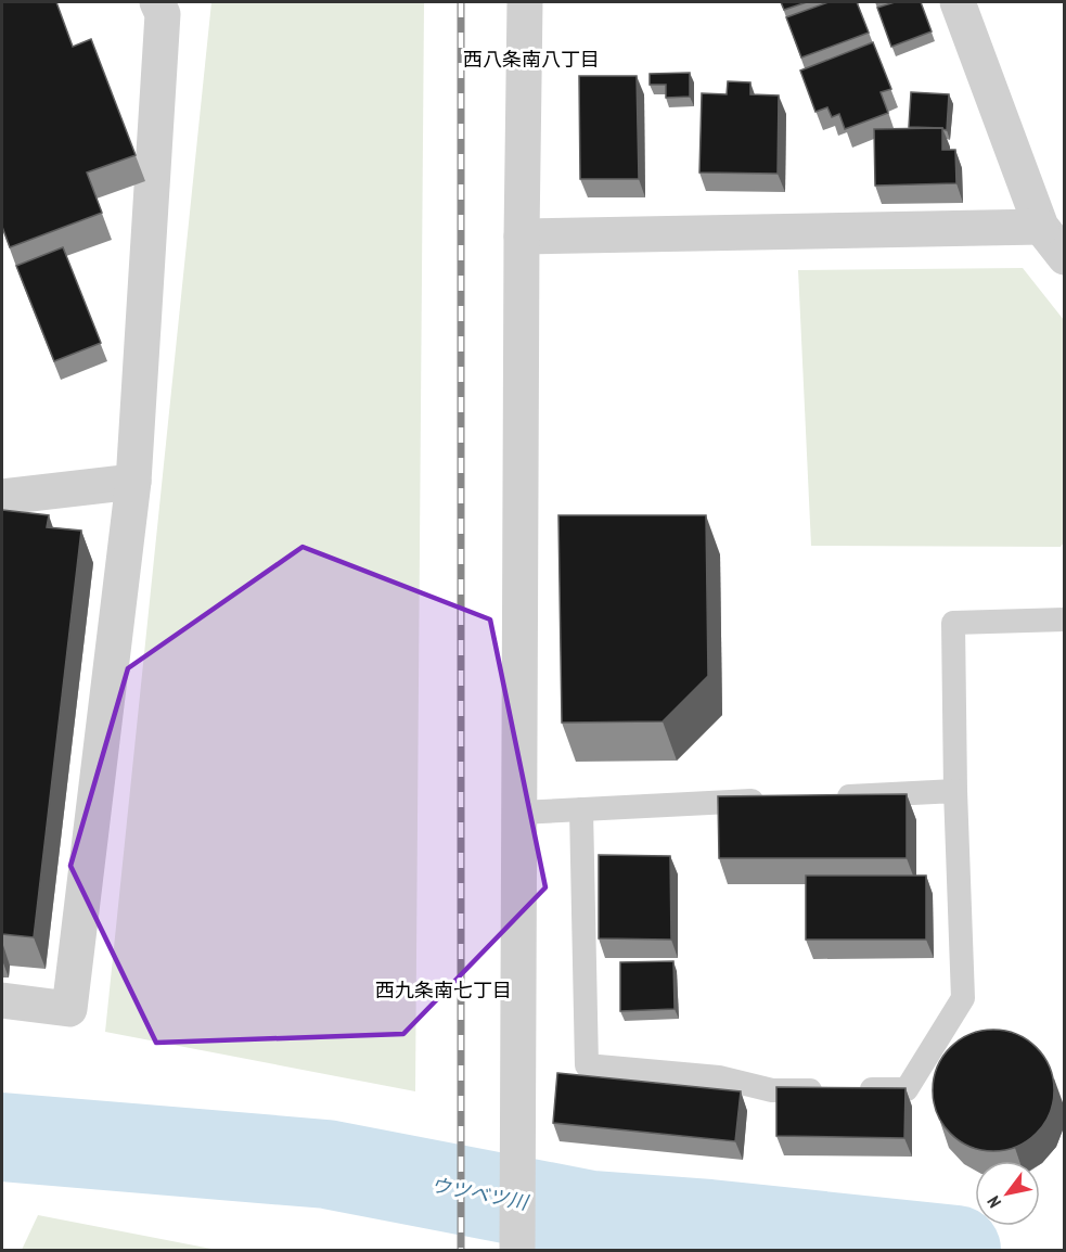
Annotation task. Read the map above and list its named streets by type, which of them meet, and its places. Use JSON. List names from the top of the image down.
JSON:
{
  "districts": ["西八条南八丁目", "西九条南七丁目"],
  "water": ["ウツベツ川"],
  "north": "bottom left"
}
